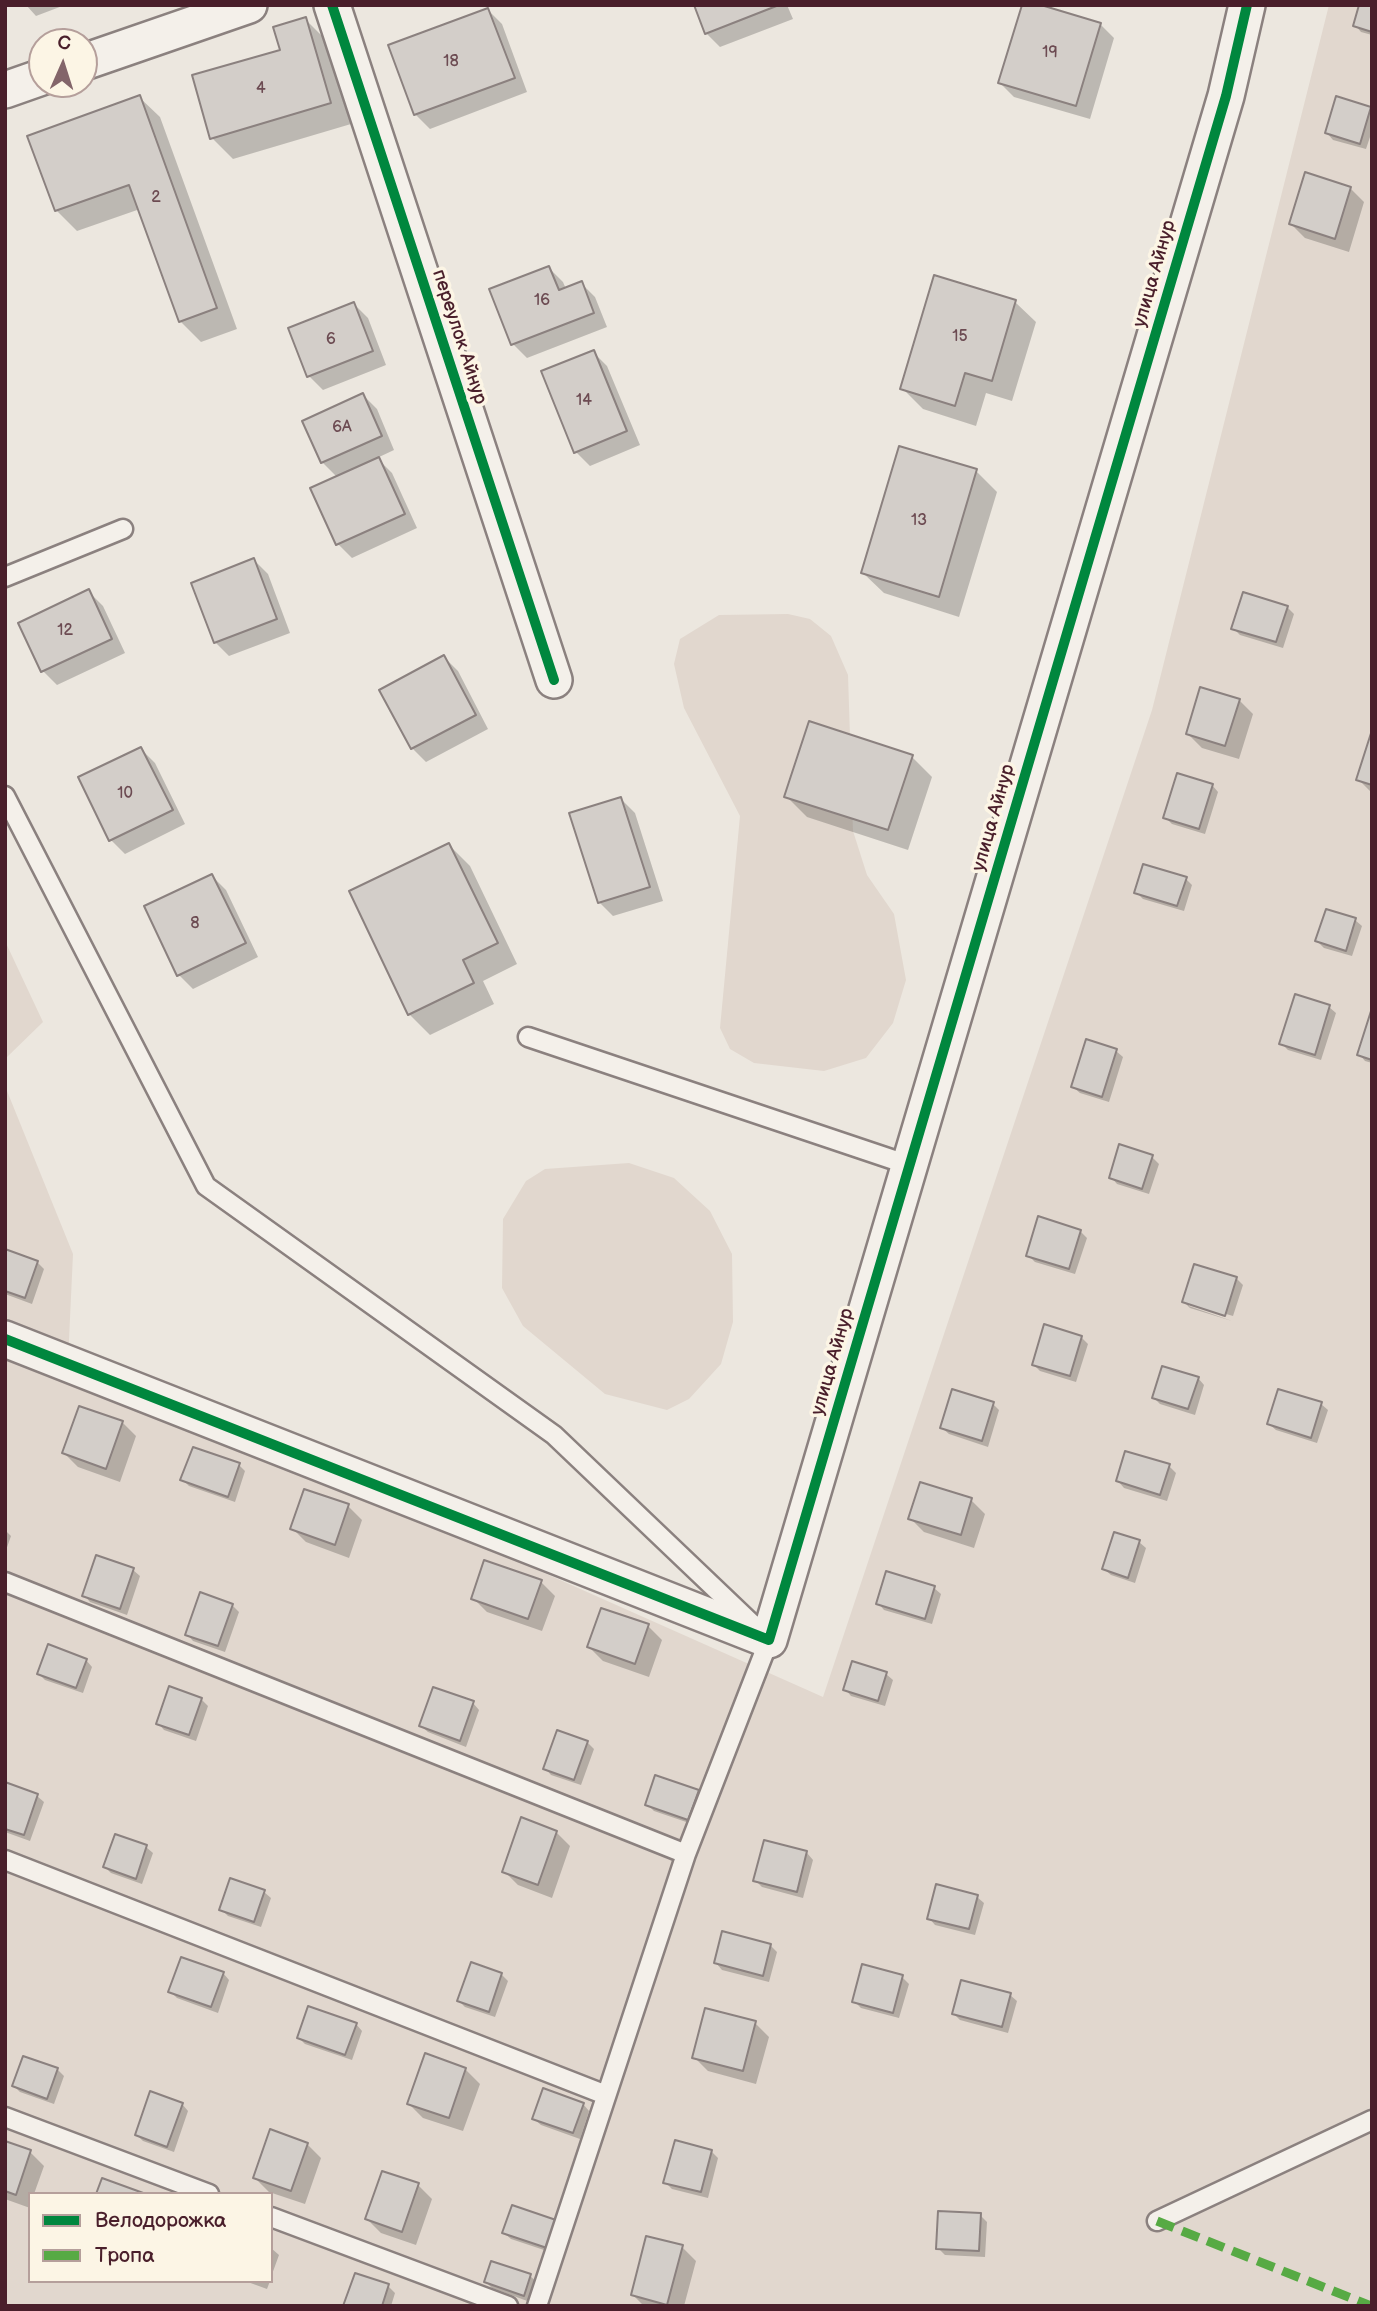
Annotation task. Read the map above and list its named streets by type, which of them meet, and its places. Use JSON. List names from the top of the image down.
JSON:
{
  "streets": {
    "street": ["улица Айнур", "переулок Айнур"]
  },
  "house_numbers": [
    "19",
    "18",
    "4",
    "2",
    "16",
    "15",
    "6",
    "14",
    "6А",
    "13",
    "12",
    "10",
    "8"
  ],
  "legend": ["Велодорожка", "Тропа"],
  "north": "top"
}
